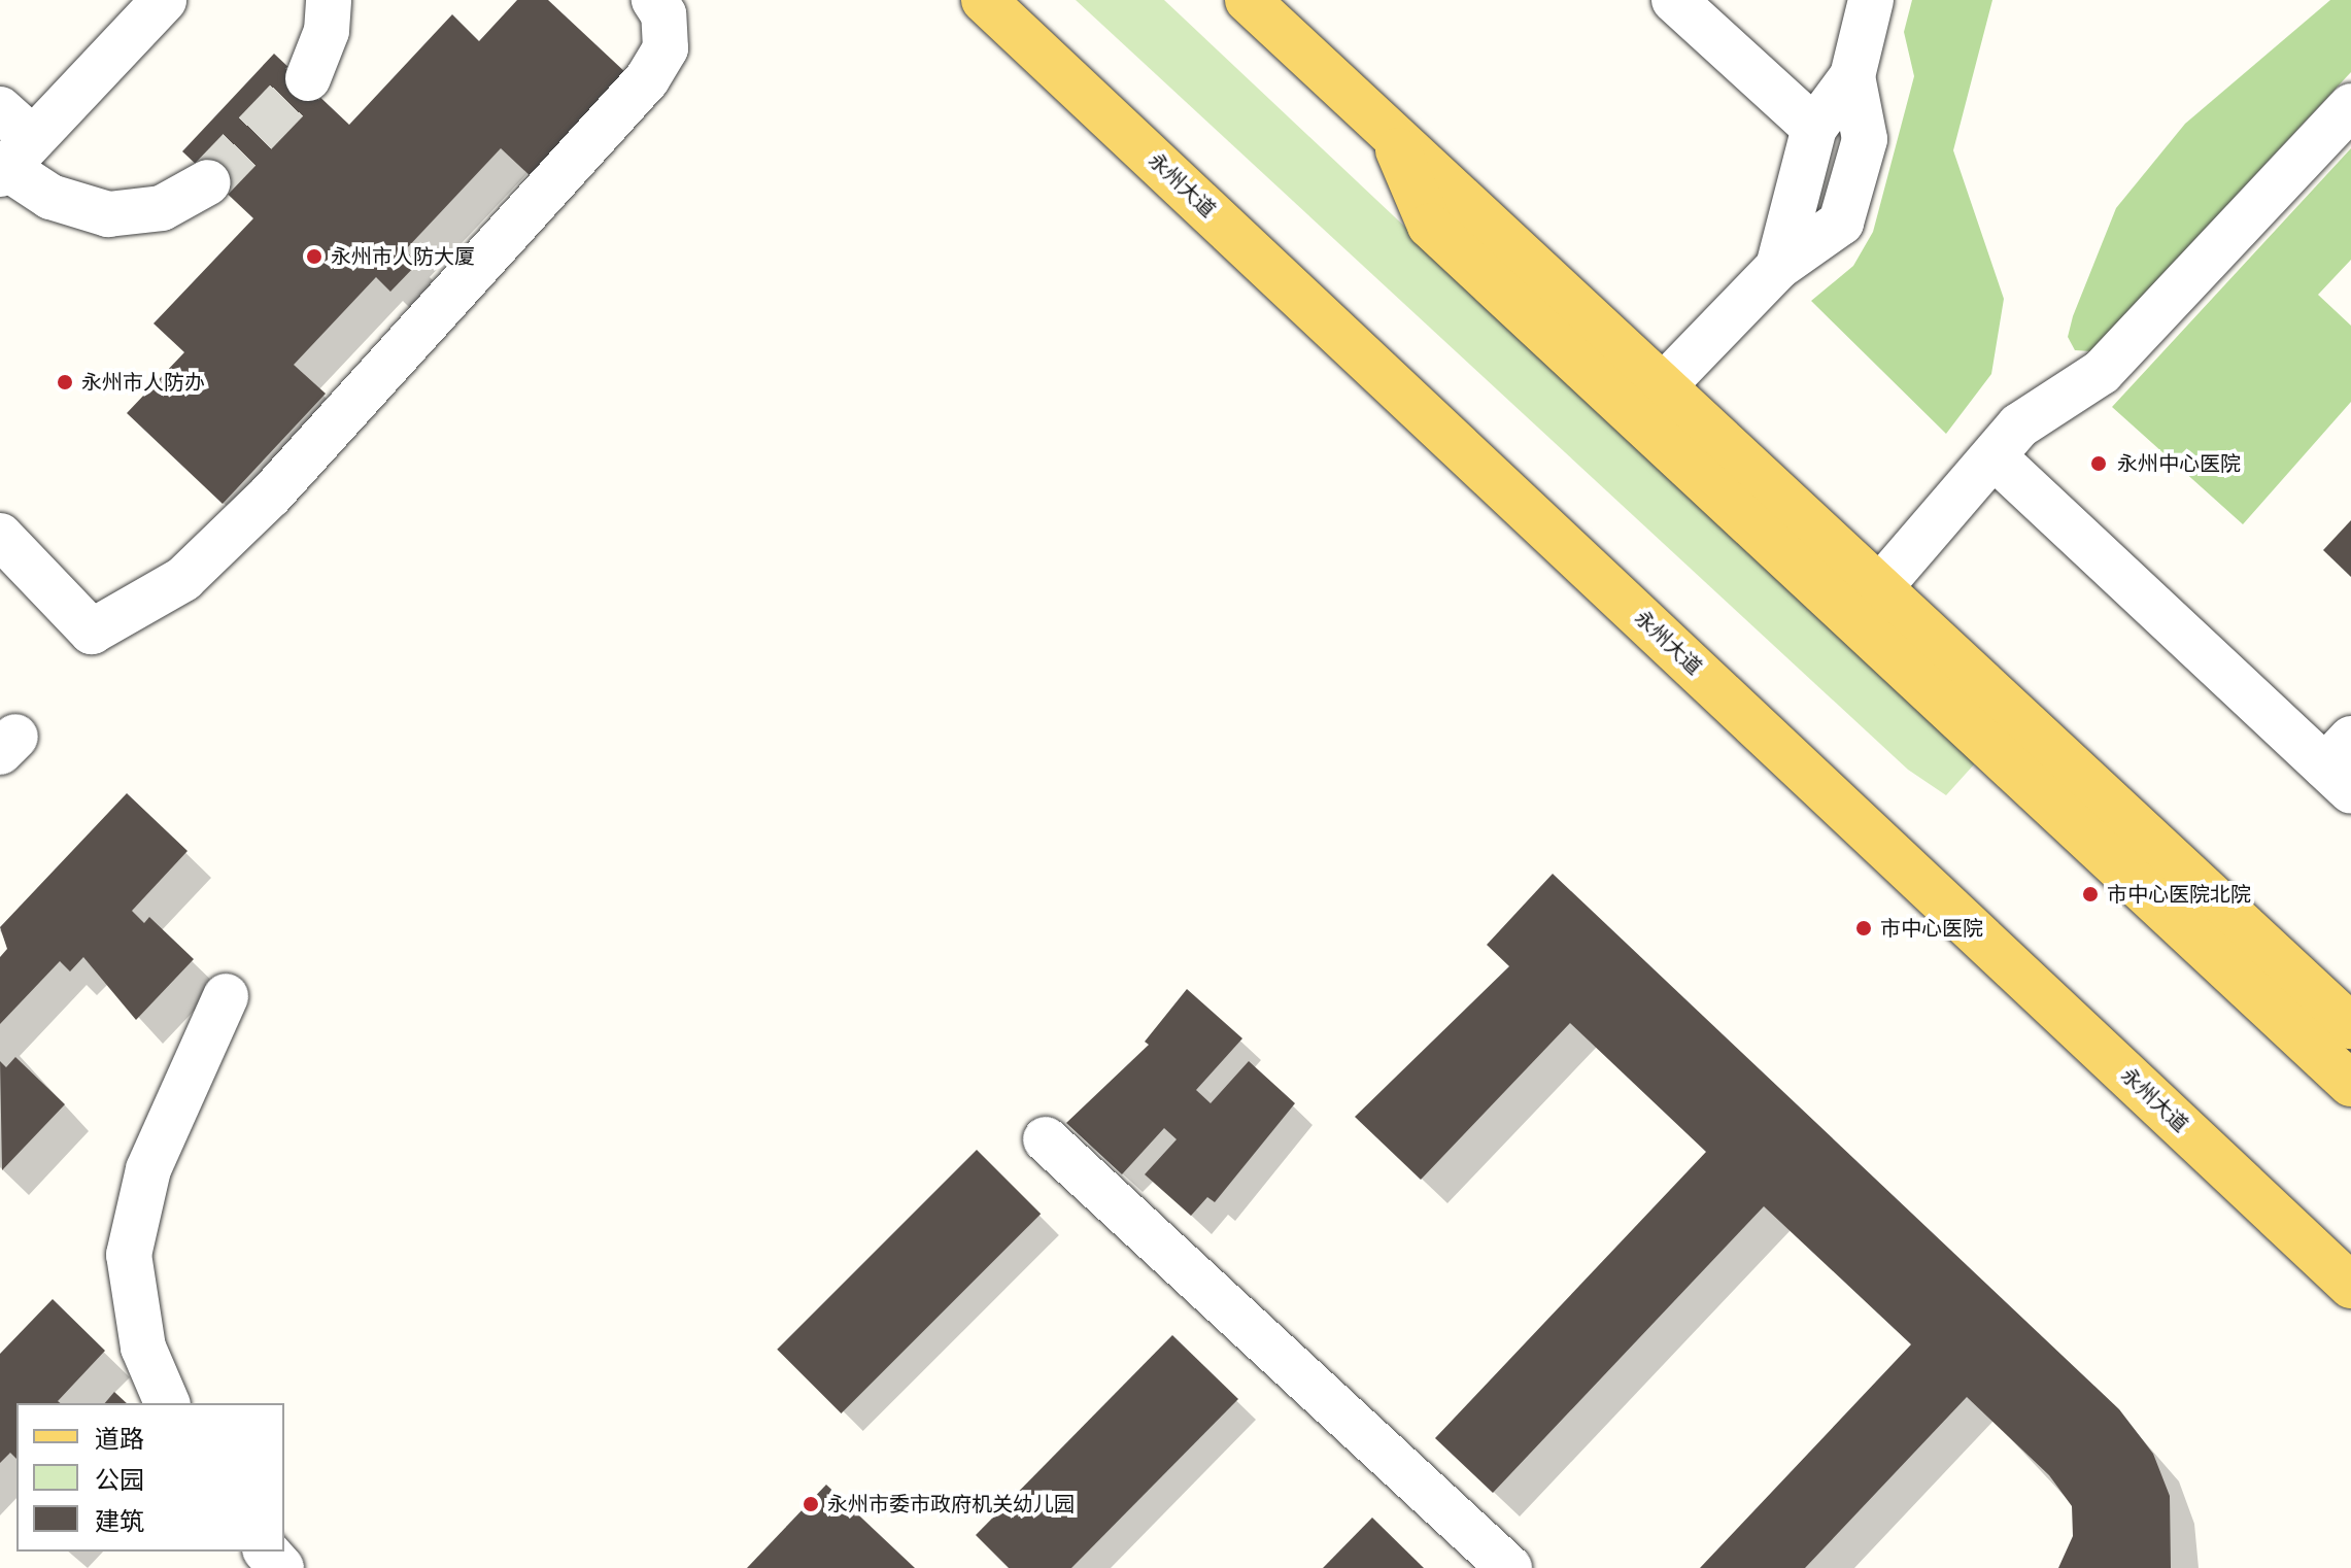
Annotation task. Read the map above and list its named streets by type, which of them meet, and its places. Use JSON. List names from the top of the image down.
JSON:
{
  "streets": {
    "main road": ["永州大道"]
  },
  "places": [
    "永州市人防大厦",
    "永州市人防办",
    "永州中心医院",
    "市中心医院北院",
    "市中心医院",
    "永州市委市政府机关幼儿园"
  ],
  "legend": ["道路", "公园", "建筑"]
}
